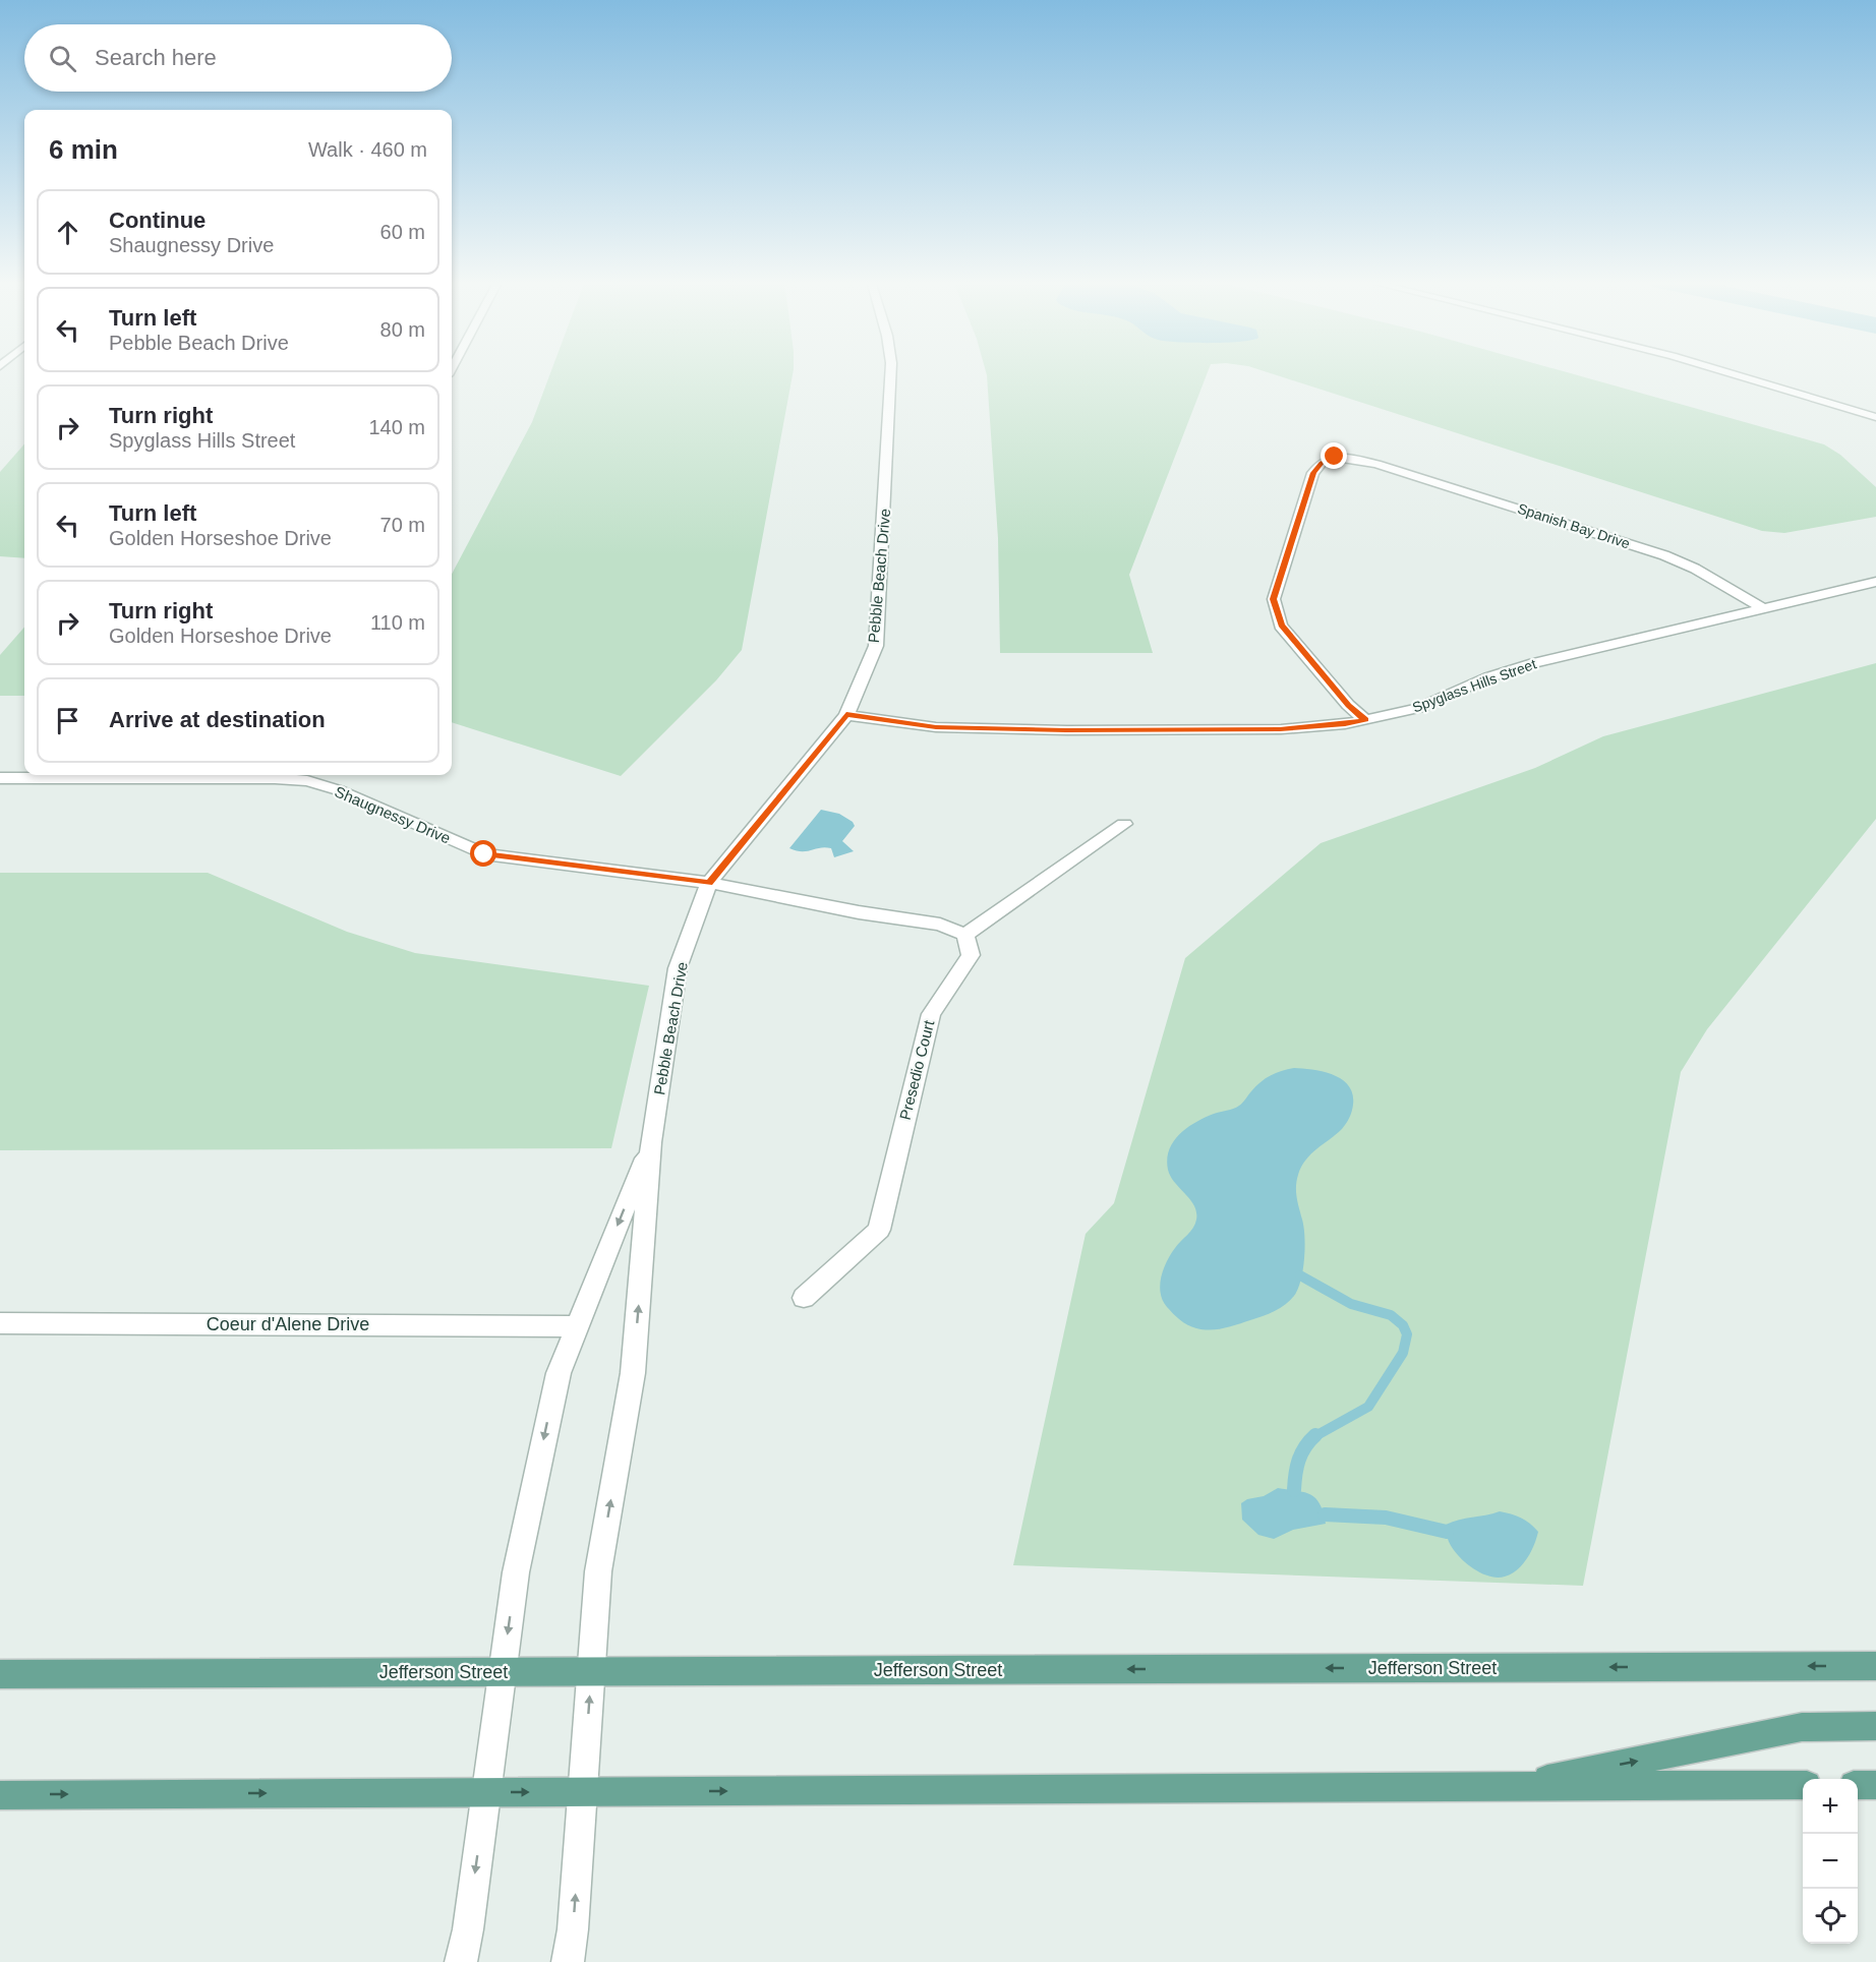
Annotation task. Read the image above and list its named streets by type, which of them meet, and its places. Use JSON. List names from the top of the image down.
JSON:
{
  "streets": {
    "main road": ["Jefferson Street"],
    "street": [
      "Spanish Bay Drive",
      "Pebble Beach Drive",
      "Spyglass Hills Street",
      "Shaugnessy Drive",
      "Presedio Court",
      "Coeur d'Alene Drive"
    ]
  },
  "crossings": [
    ["Spanish Bay Drive", "Spyglass Hills Street"],
    ["Pebble Beach Drive", "Spyglass Hills Street"],
    ["Pebble Beach Drive", "Shaugnessy Drive"]
  ],
  "page": {
    "search": "Search here",
    "heading": ["6 min", "Walk · 460 m"],
    "list": [
      ["Continue", "Shaugnessy Drive", "60 m"],
      ["Turn left", "Pebble Beach Drive", "80 m"],
      ["Turn right", "Spyglass Hills Street", "140 m"],
      ["Turn left", "Golden Horseshoe Drive", "70 m"],
      ["Turn right", "Golden Horseshoe Drive", "110 m"],
      "Arrive at destination"
    ],
    "map_buttons": ["+", "−"]
  }
}
